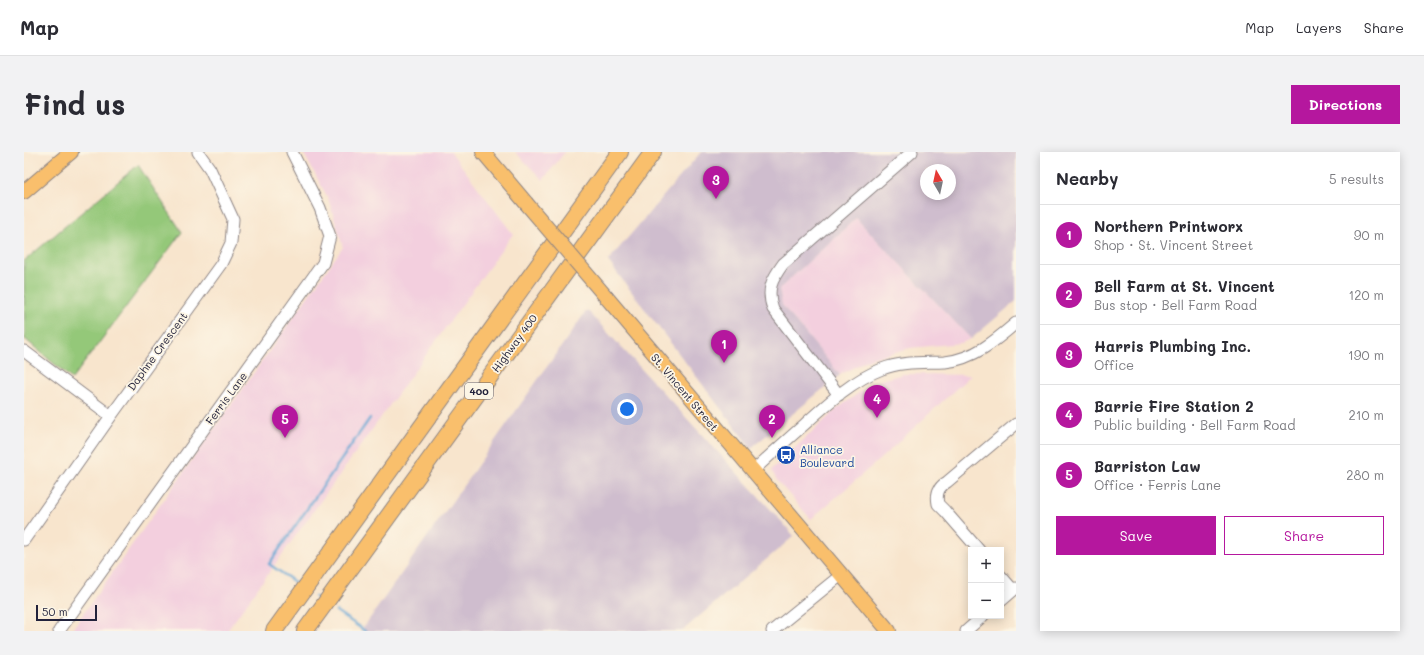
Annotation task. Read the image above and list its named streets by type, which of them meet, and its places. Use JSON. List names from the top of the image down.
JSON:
{
  "streets": {
    "highway": ["Highway 400", "400"],
    "main road": ["St. Vincent Street"],
    "street": ["Daphne Crescent", "Ferris Lane"]
  },
  "places": {
    "bus stop": ["Alliance Boulevard"]
  },
  "scale_bar": "50 m",
  "north": "top",
  "page": {
    "header": "Map",
    "nav": ["Map", "Layers", "Share"],
    "buttons": [
      "Directions",
      ["Save", "Share"]
    ],
    "title": "Find us",
    "heading": ["Nearby", "5 results"],
    "pins": [
      "3",
      "1",
      "4",
      "2",
      "5"
    ],
    "list": [
      {
        "mark": "1",
        "name": "Northern Printworx",
        "note": "Shop · St. Vincent Street",
        "value": "90 m"
      },
      {
        "mark": "2",
        "name": "Bell Farm at St. Vincent",
        "note": "Bus stop · Bell Farm Road",
        "value": "120 m"
      },
      {
        "mark": "3",
        "name": "Harris Plumbing Inc.",
        "note": "Office",
        "value": "190 m"
      },
      {
        "mark": "4",
        "name": "Barrie Fire Station 2",
        "note": "Public building · Bell Farm Road",
        "value": "210 m"
      },
      {
        "mark": "5",
        "name": "Barriston Law",
        "note": "Office · Ferris Lane",
        "value": "280 m"
      }
    ],
    "map_buttons": ["+", "−"],
    "scale": "50 m"
  }
}
